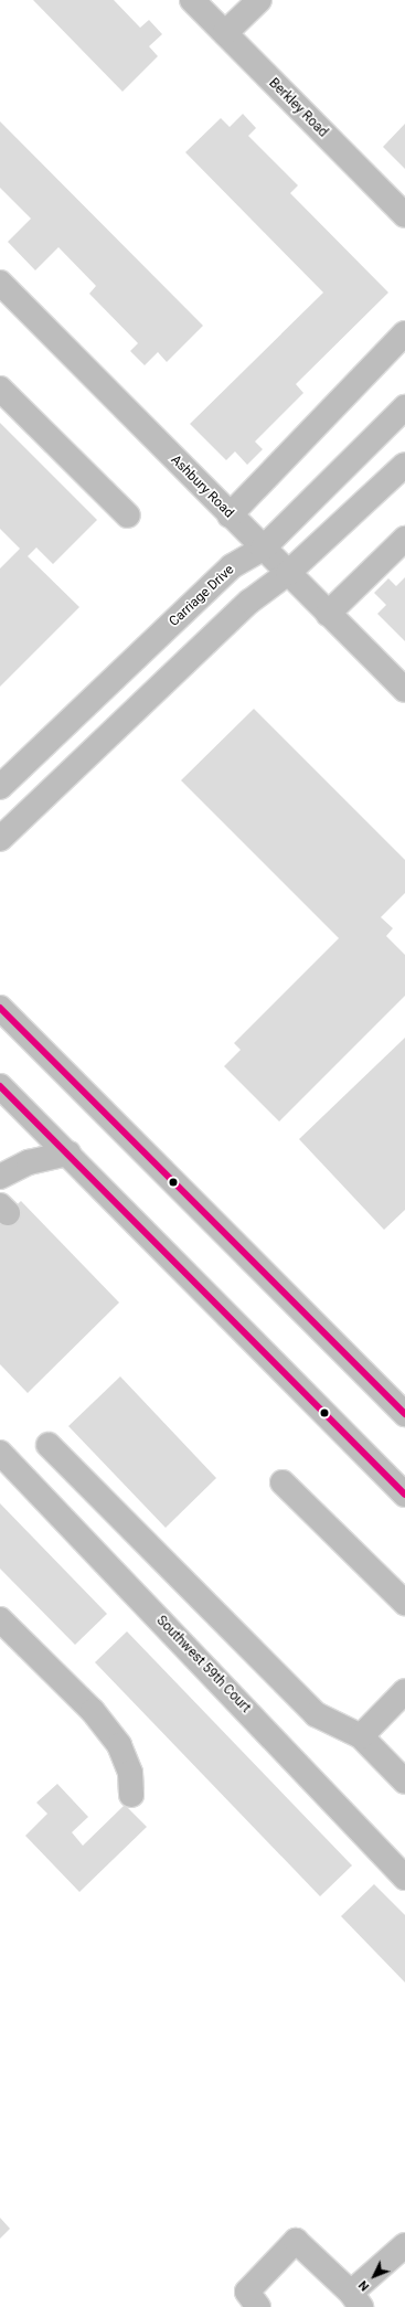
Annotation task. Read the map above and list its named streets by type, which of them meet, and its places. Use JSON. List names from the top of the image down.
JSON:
{
  "streets": {
    "street": [
      "Berkley Road",
      "Ashbury Road",
      "Carriage Drive",
      "Southwest 59th Court"
    ]
  },
  "crossings": [
    ["Ashbury Road", "Carriage Drive"]
  ],
  "north": "bottom left"
}
